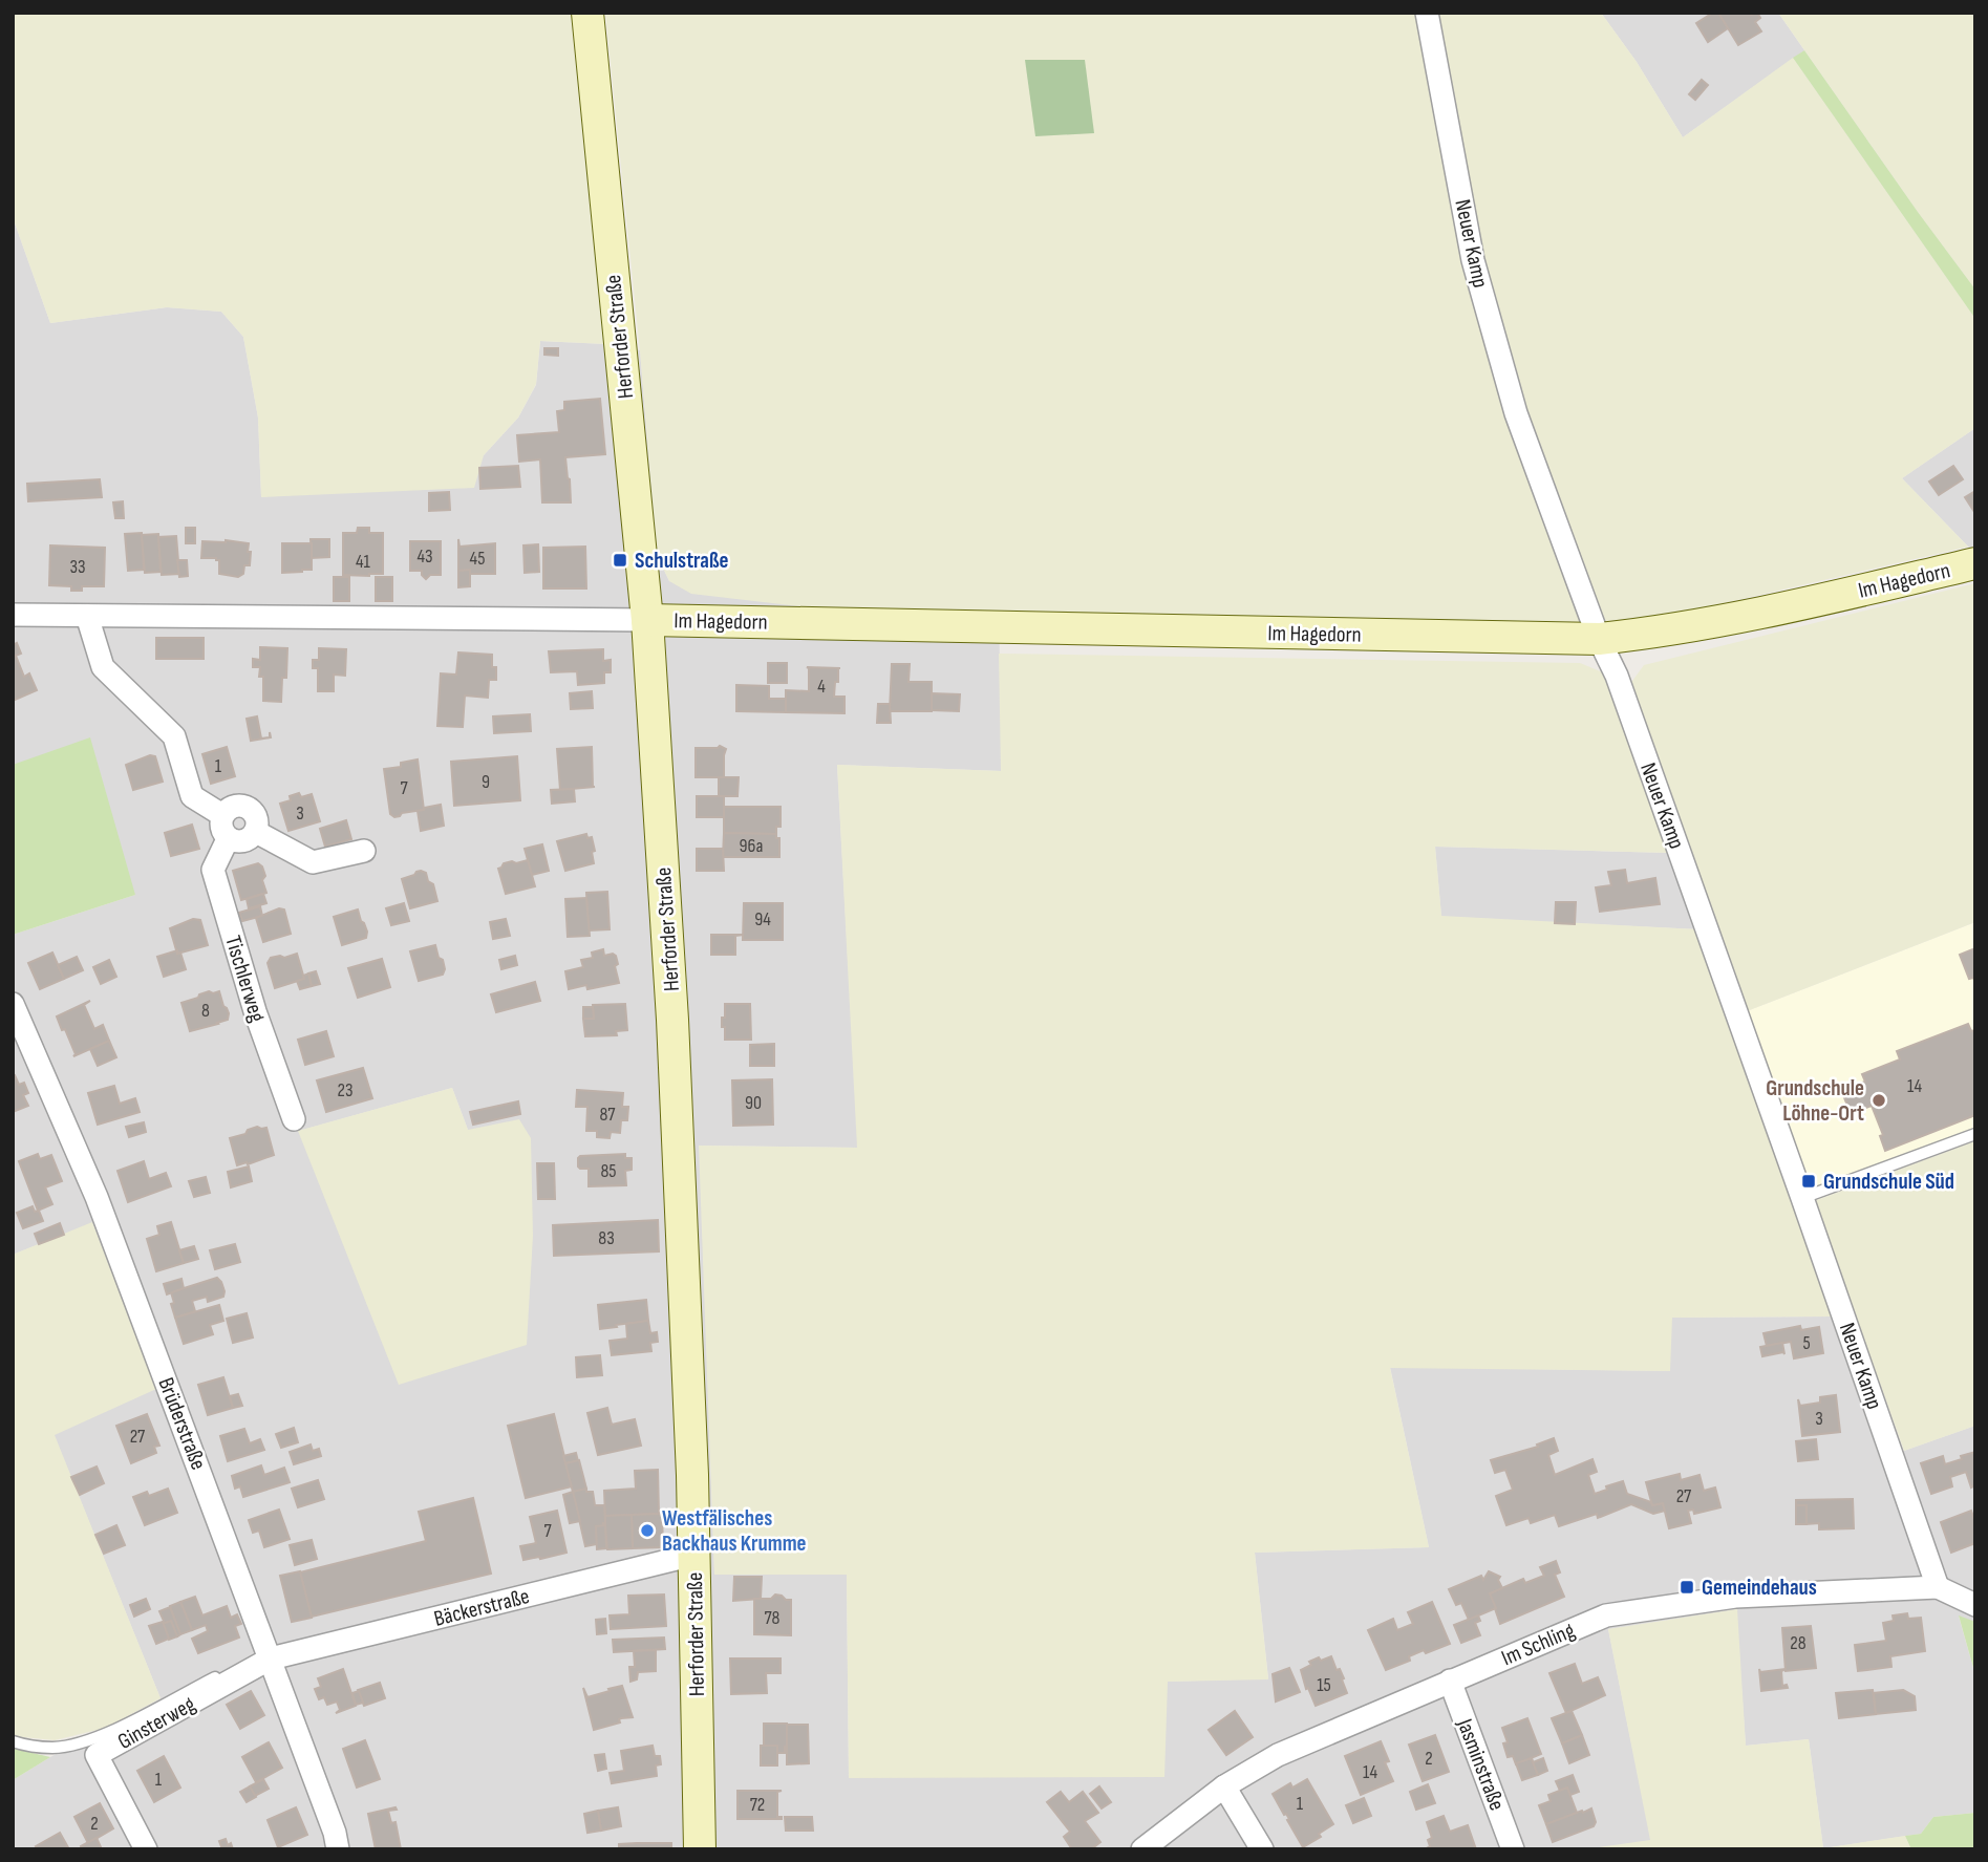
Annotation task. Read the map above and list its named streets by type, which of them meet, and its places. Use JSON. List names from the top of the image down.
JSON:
{
  "streets": {
    "main road": ["Herforder Straße", "Im Hagedorn"],
    "street": [
      "Neuer Kamp",
      "Tischlerweg",
      "Brüderstraße",
      "Bäckerstraße",
      "Im Schling",
      "Ginsterweg",
      "Jasminstraße"
    ]
  },
  "crossings": [
    ["Neuer Kamp", "Im Hagedorn"],
    ["Neuer Kamp", "Im Schling"],
    ["Herforder Straße", "Im Hagedorn"],
    ["Herforder Straße", "Bäckerstraße"],
    ["Brüderstraße", "Bäckerstraße"],
    ["Brüderstraße", "Ginsterweg"],
    ["Bäckerstraße", "Ginsterweg"],
    ["Im Schling", "Jasminstraße"]
  ],
  "places": {
    "transit": ["Schulstraße", "Grundschule Süd", "Gemeindehaus"],
    "other": ["Grundschule Löhne-Ort", "Westfälisches Backhaus Krumme"]
  },
  "house_numbers": [
    "43",
    "45",
    "41",
    "33",
    "4",
    "1",
    "9",
    "7",
    "3",
    "96a",
    "94",
    "8",
    "14",
    "23",
    "90",
    "87",
    "85",
    "83",
    "5",
    "3",
    "27",
    "27",
    "7",
    "78",
    "28",
    "15",
    "2",
    "14",
    "1",
    "1",
    "72",
    "2"
  ]
}
